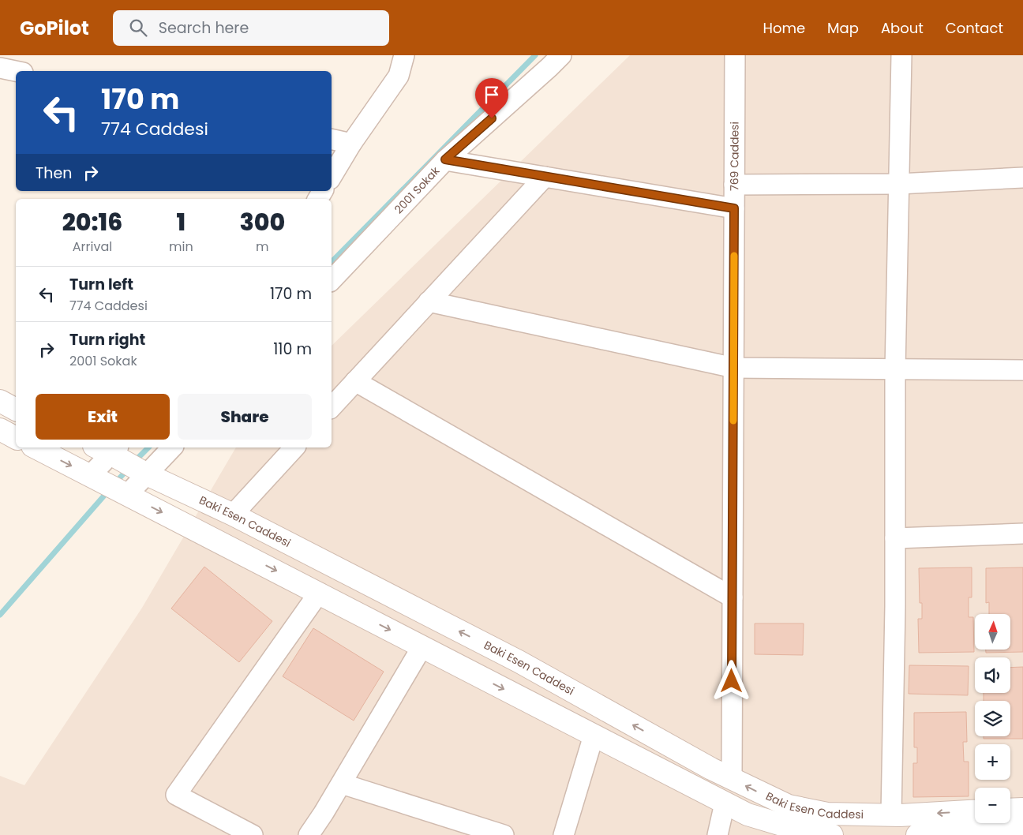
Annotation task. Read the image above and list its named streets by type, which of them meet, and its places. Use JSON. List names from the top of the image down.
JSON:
{
  "streets": {
    "street": ["769 Caddesi", "2001 Sokak", "Baki Esen Caddesi"]
  },
  "crossings": [
    ["769 Caddesi", "Baki Esen Caddesi"]
  ],
  "north": "top",
  "page": {
    "header": "GoPilot",
    "search": "Search here",
    "nav": [
      "Home",
      "Map",
      "About",
      "Contact"
    ],
    "turn": ["170 m", "774 Caddesi"],
    "then": "Then",
    "eta": [
      "20:16",
      "Arrival",
      "1",
      "min",
      "300",
      "m"
    ],
    "list": [
      {
        "name": "Turn left",
        "note": "774 Caddesi",
        "value": "170 m"
      },
      {
        "name": "Turn right",
        "note": "2001 Sokak",
        "value": "110 m"
      }
    ],
    "buttons": ["Exit", "Share"],
    "map_buttons": ["+", "−"]
  }
}
